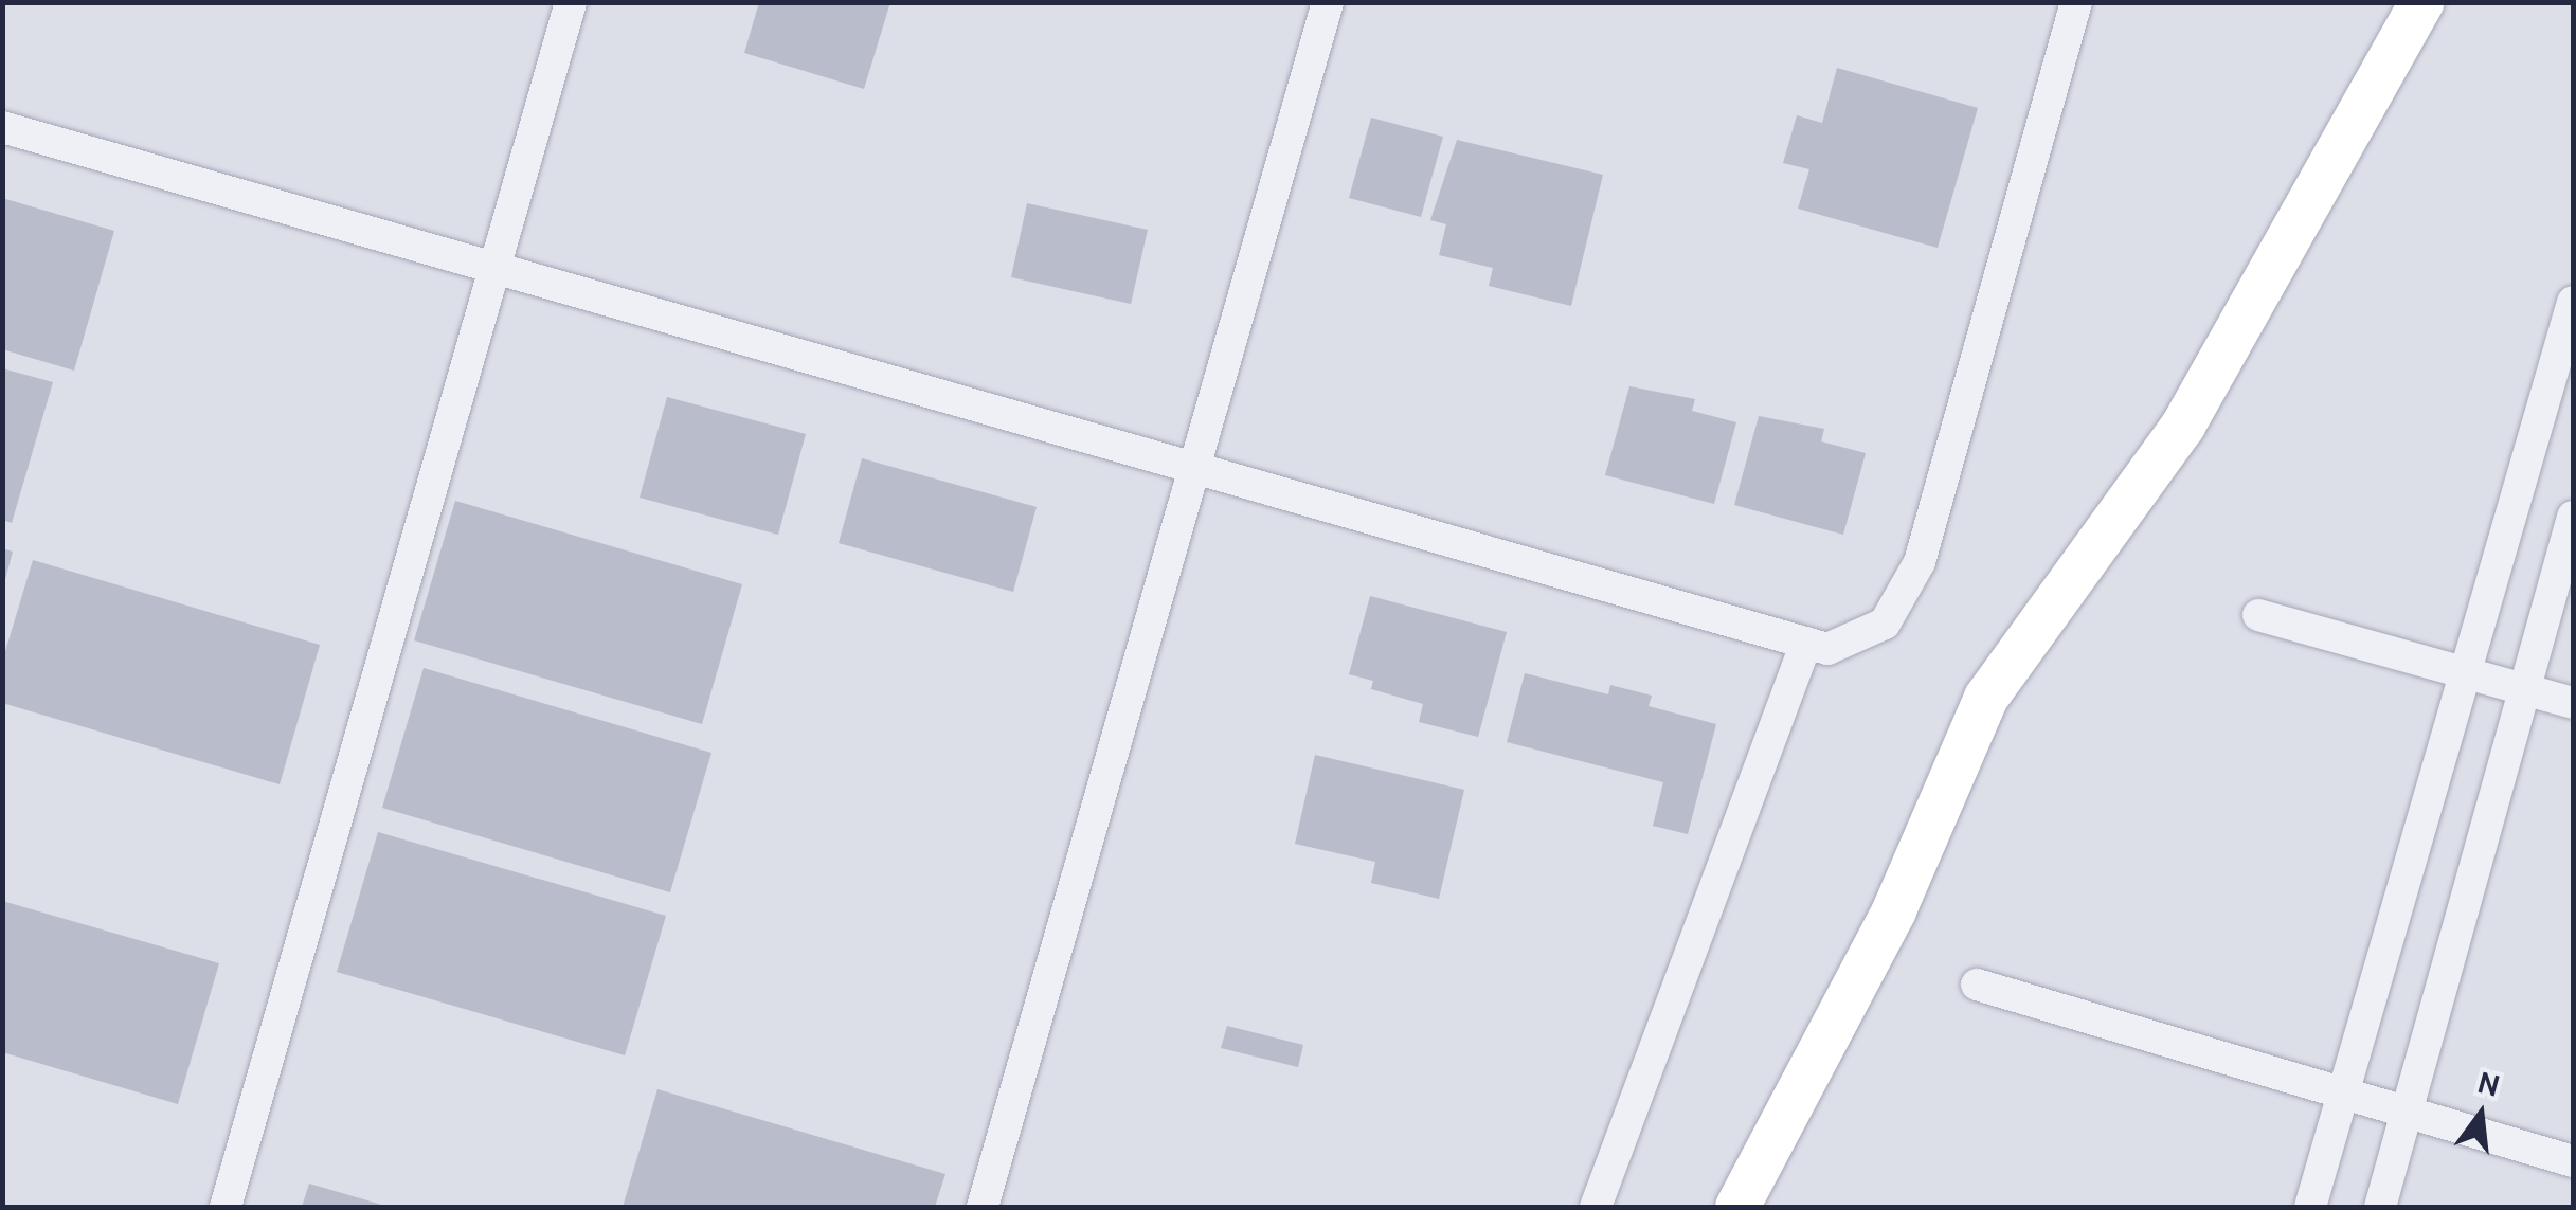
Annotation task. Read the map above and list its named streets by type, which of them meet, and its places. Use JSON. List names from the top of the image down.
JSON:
{
  "north": "top"
}
